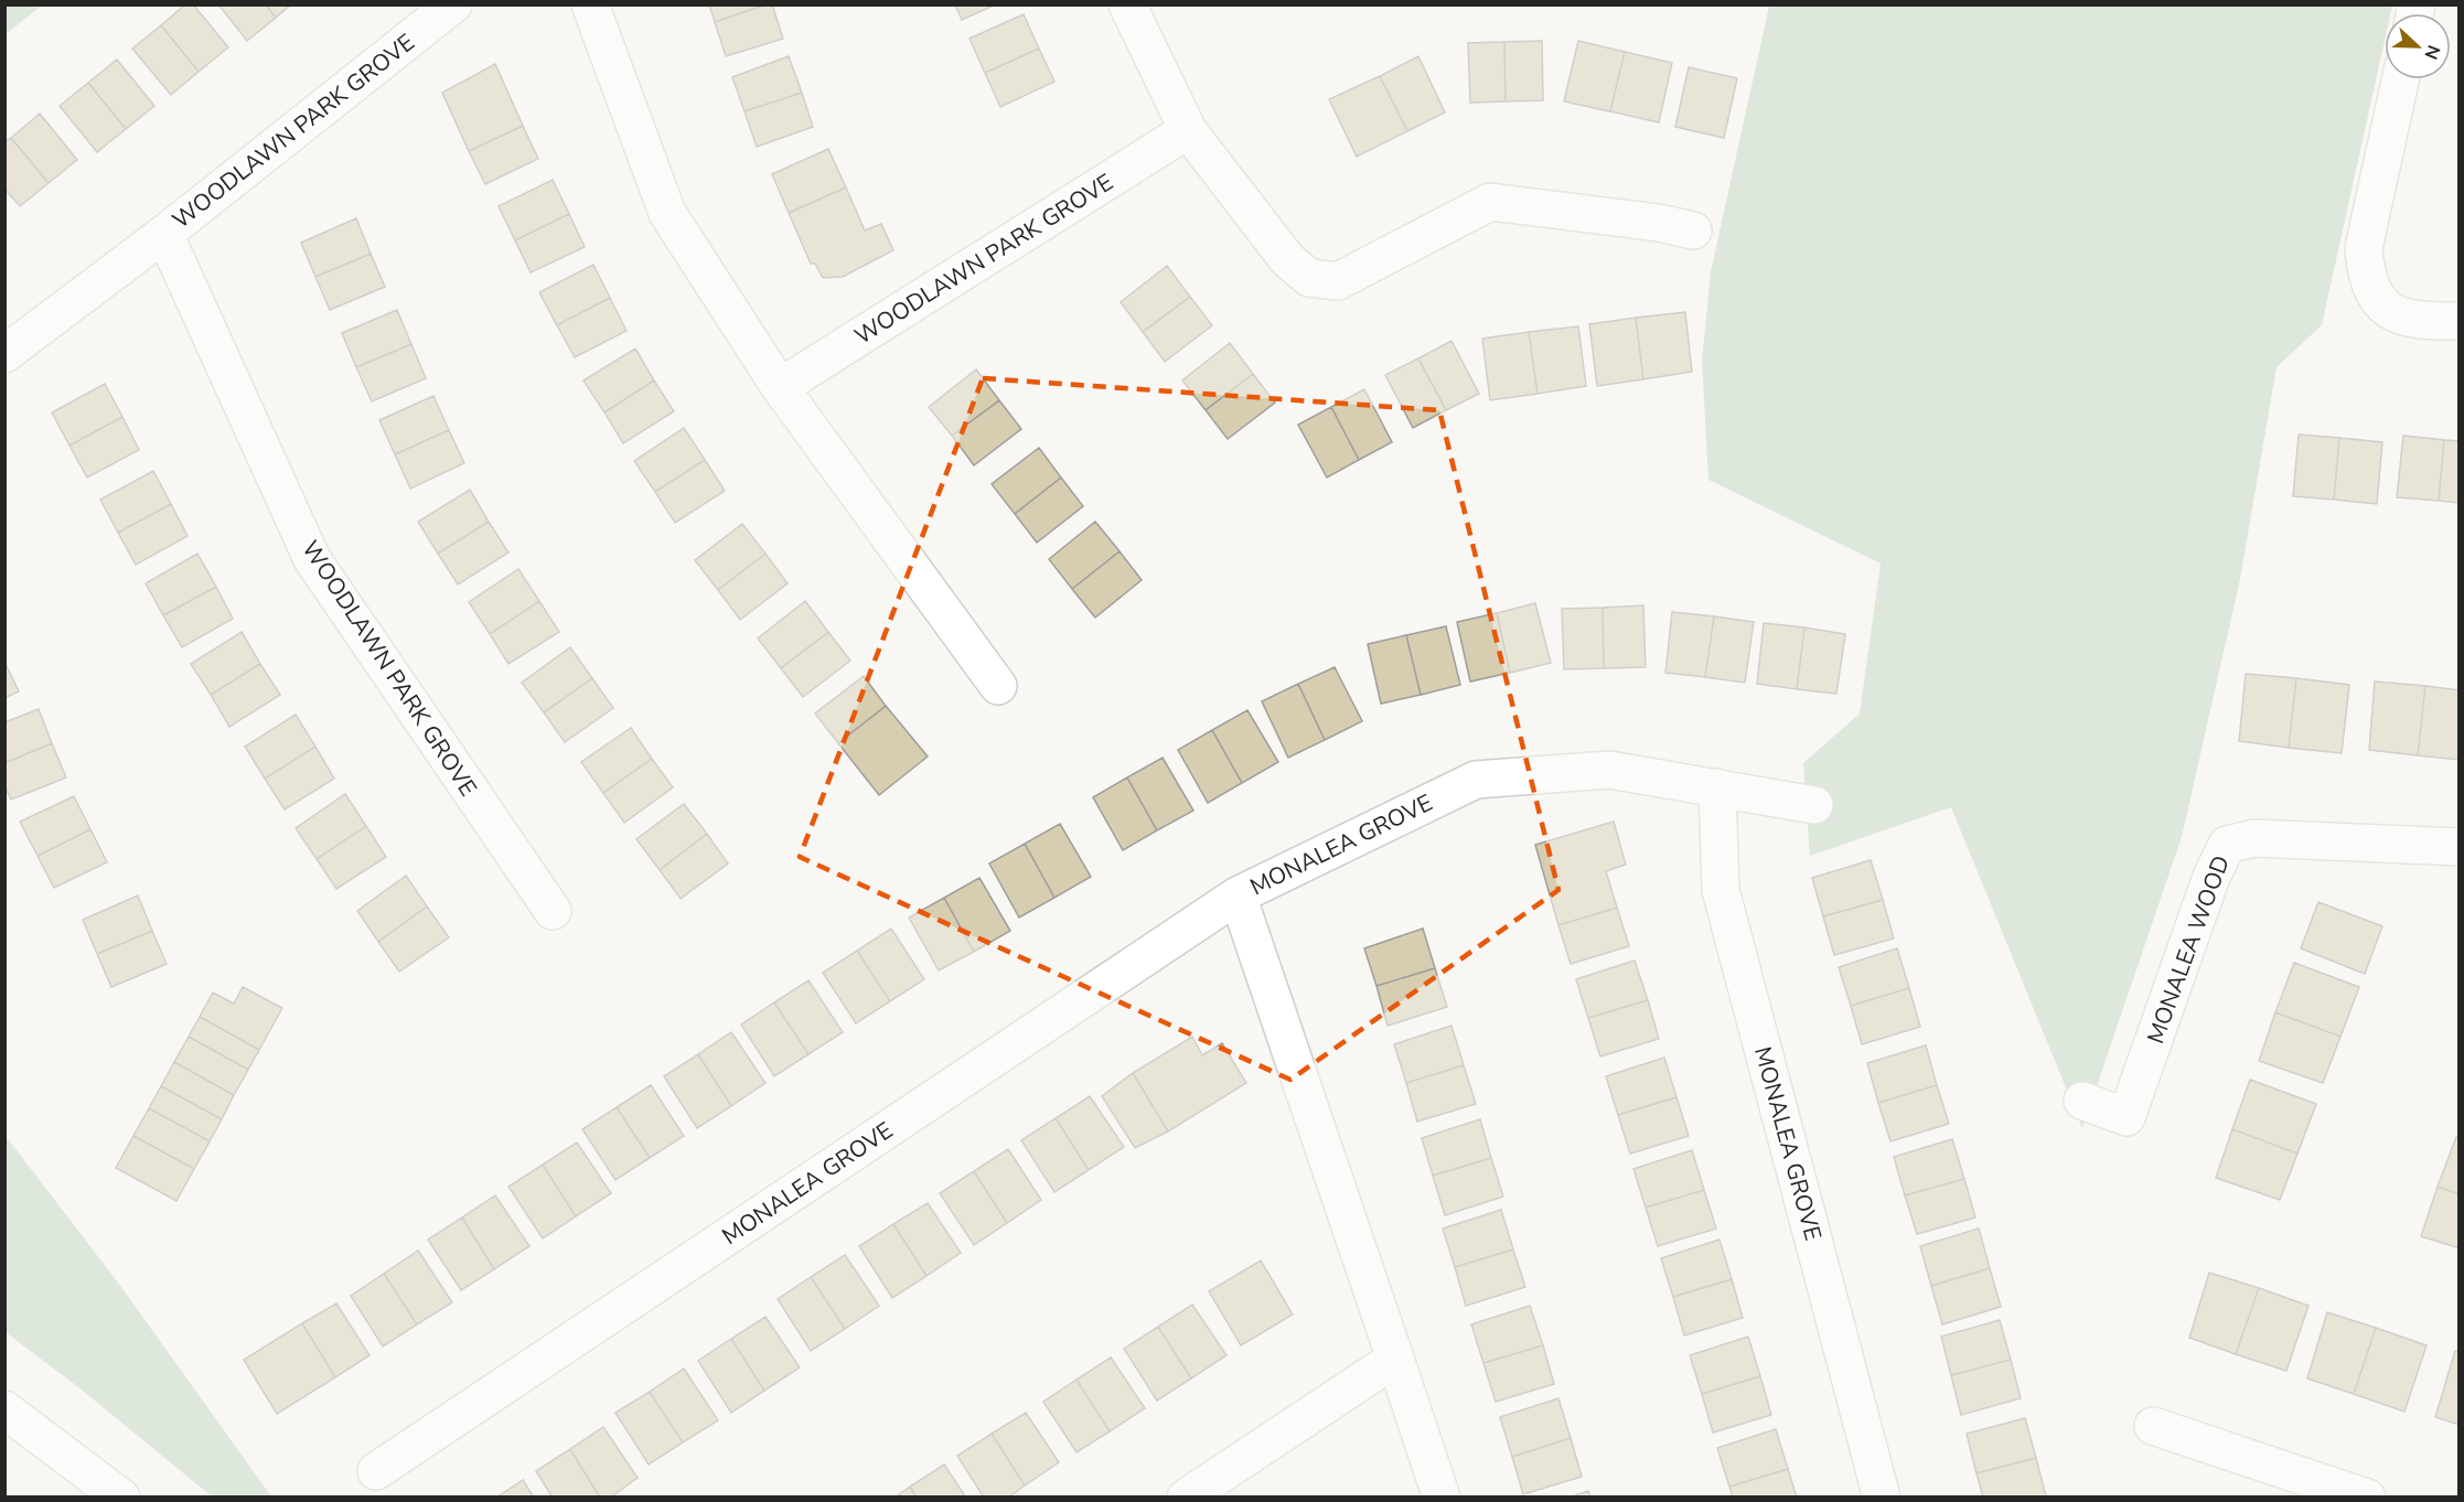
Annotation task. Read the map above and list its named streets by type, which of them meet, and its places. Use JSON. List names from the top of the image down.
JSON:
{
  "streets": {
    "street": ["WOODLAWN PARK GROVE", "MONALEA GROVE", "MONALEA WOOD"]
  },
  "north": "right"
}
